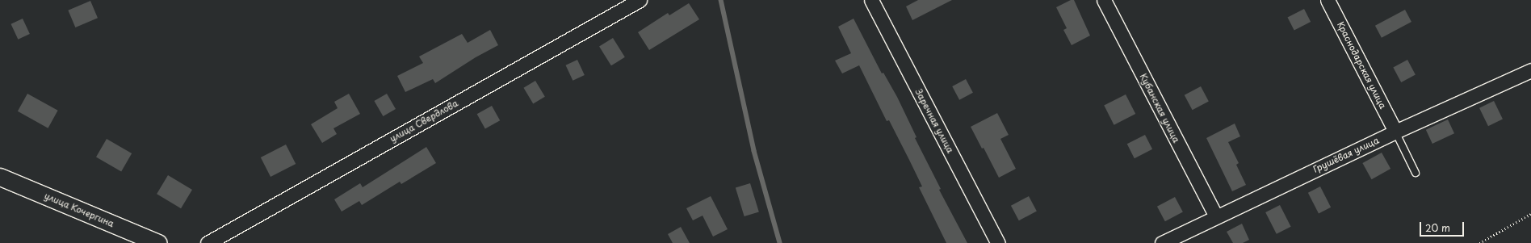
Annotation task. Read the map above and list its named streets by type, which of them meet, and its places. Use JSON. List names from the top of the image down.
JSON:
{
  "streets": {
    "street": [
      "Краснодарская улица",
      "Кубанская улица",
      "улица Свердлова",
      "Заречная улица",
      "Грушёвая улица",
      "улица Кочергина"
    ]
  },
  "crossings": [
    ["Краснодарская улица", "Грушёвая улица"],
    ["Кубанская улица", "Грушёвая улица"]
  ],
  "scale_bar": "20 m"
}
